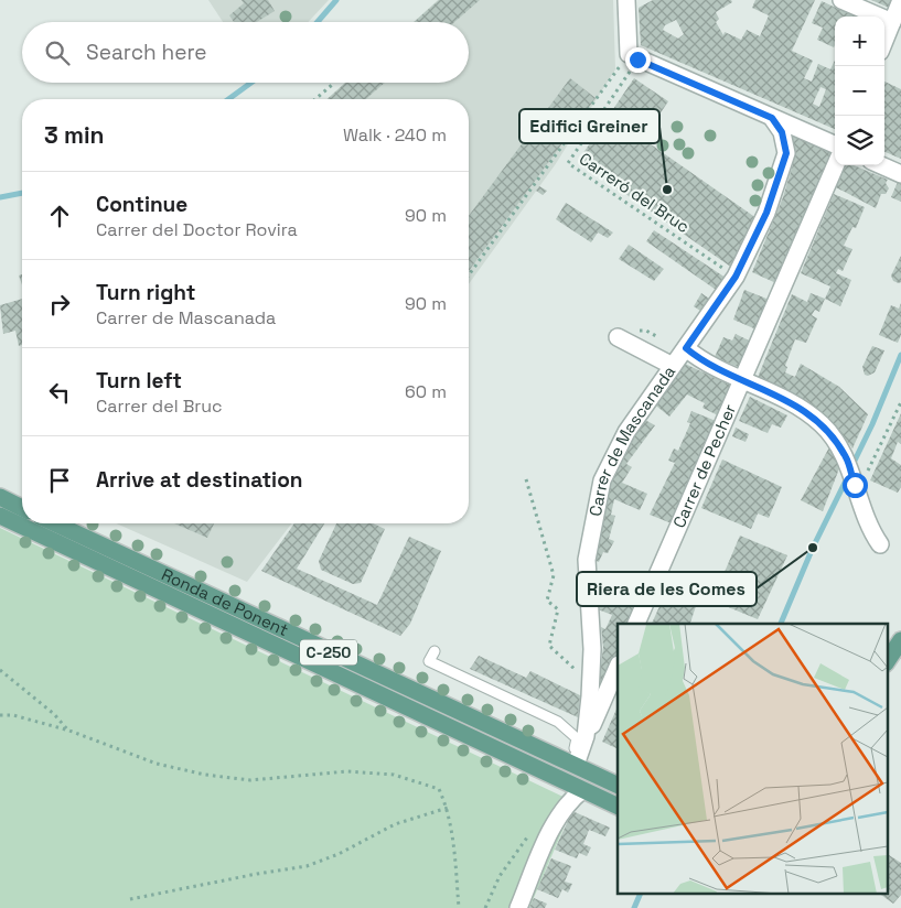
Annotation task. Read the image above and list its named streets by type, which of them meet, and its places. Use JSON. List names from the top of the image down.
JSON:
{
  "streets": {
    "main road": ["Ronda de Ponent", "C-250"],
    "street": ["Carrer de Mascanada", "Carrer de Pecher"],
    "path": ["Carreró del Bruc"]
  },
  "crossings": [
    ["Carreró del Bruc", "Carrer de Mascanada"],
    ["Carrer de Mascanada", "Ronda de Ponent"]
  ],
  "places": ["Edifici Greiner", "Riera de les Comes"],
  "page": {
    "map_buttons": ["+", "−"],
    "search": "Search here",
    "heading": ["3 min", "Walk · 240 m"],
    "list": [
      ["Continue", "Carrer del Doctor Rovira", "90 m"],
      ["Turn right", "Carrer de Mascanada", "90 m"],
      ["Turn left", "Carrer del Bruc", "60 m"],
      "Arrive at destination"
    ]
  }
}
